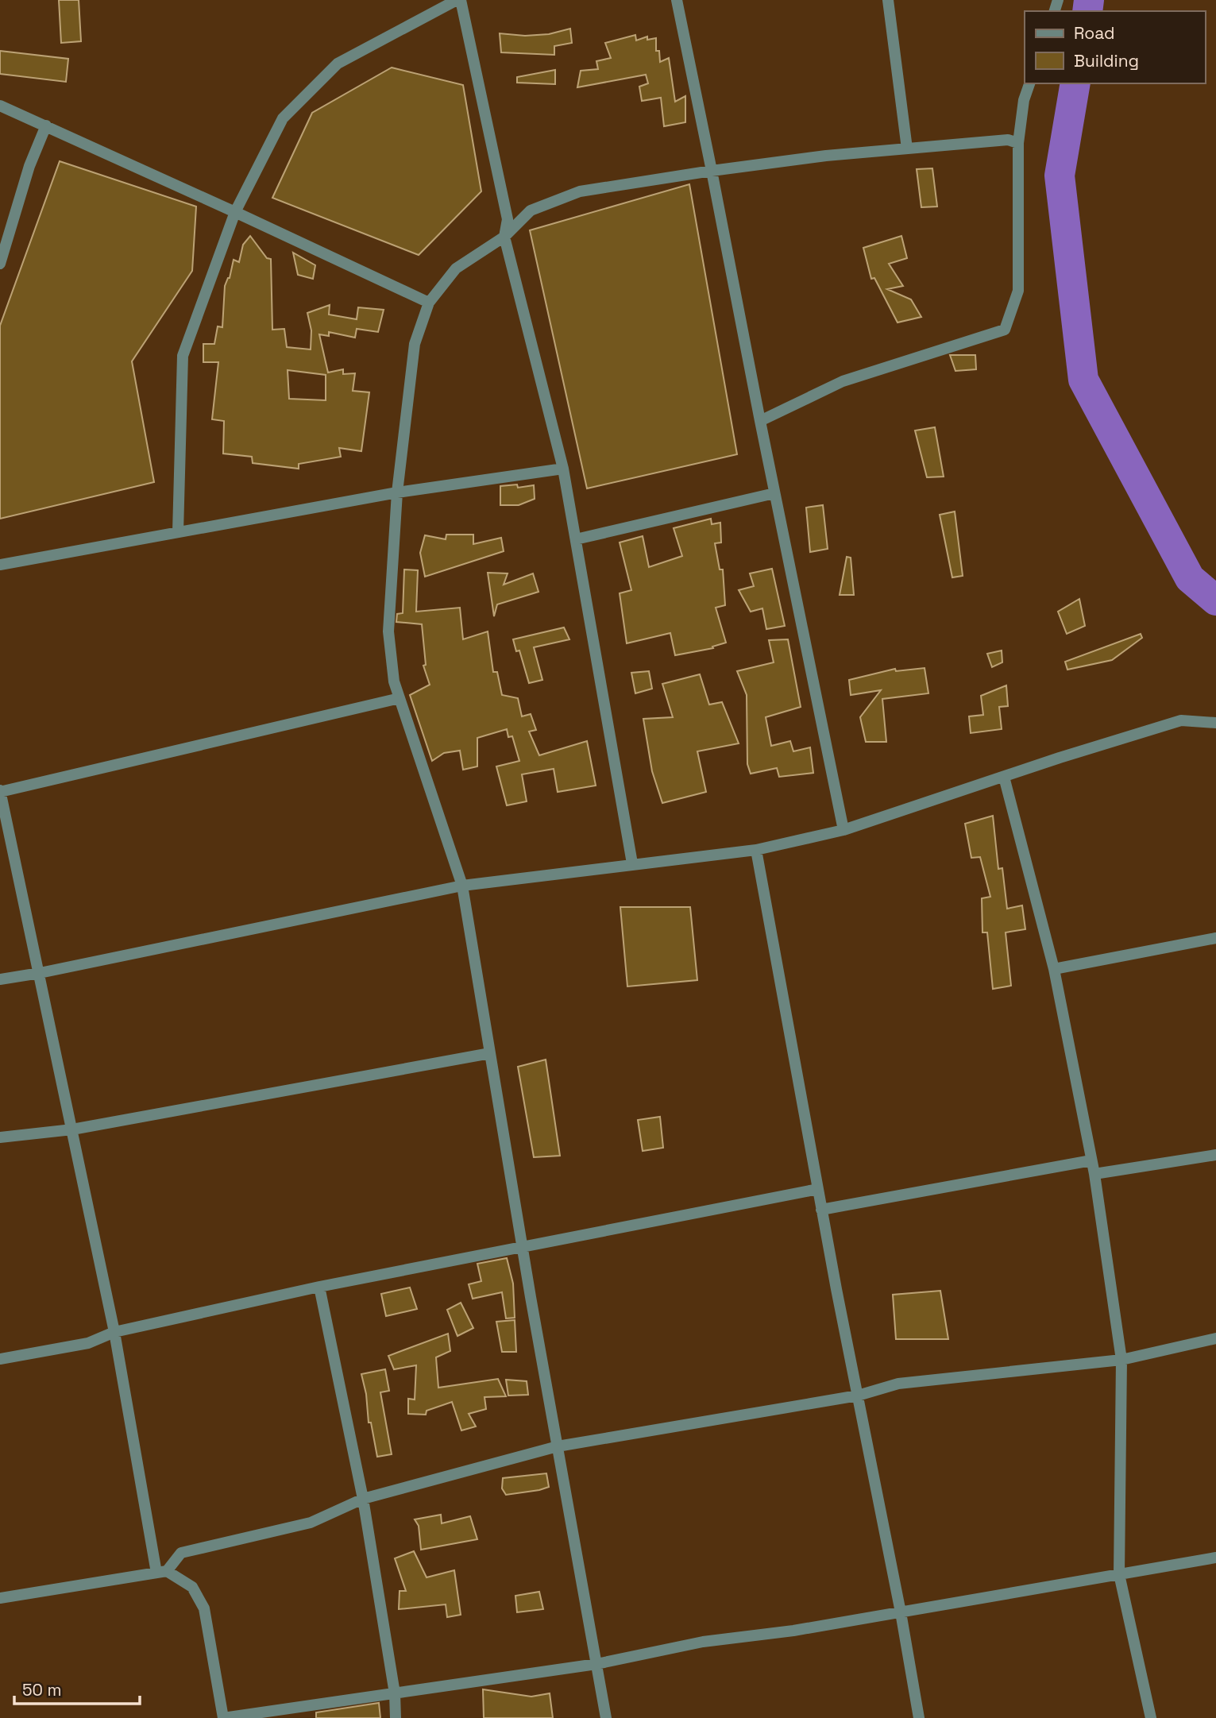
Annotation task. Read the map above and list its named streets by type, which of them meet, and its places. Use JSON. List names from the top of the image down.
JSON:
{
  "legend": ["Road", "Building"],
  "scale_bar": "50 m"
}
